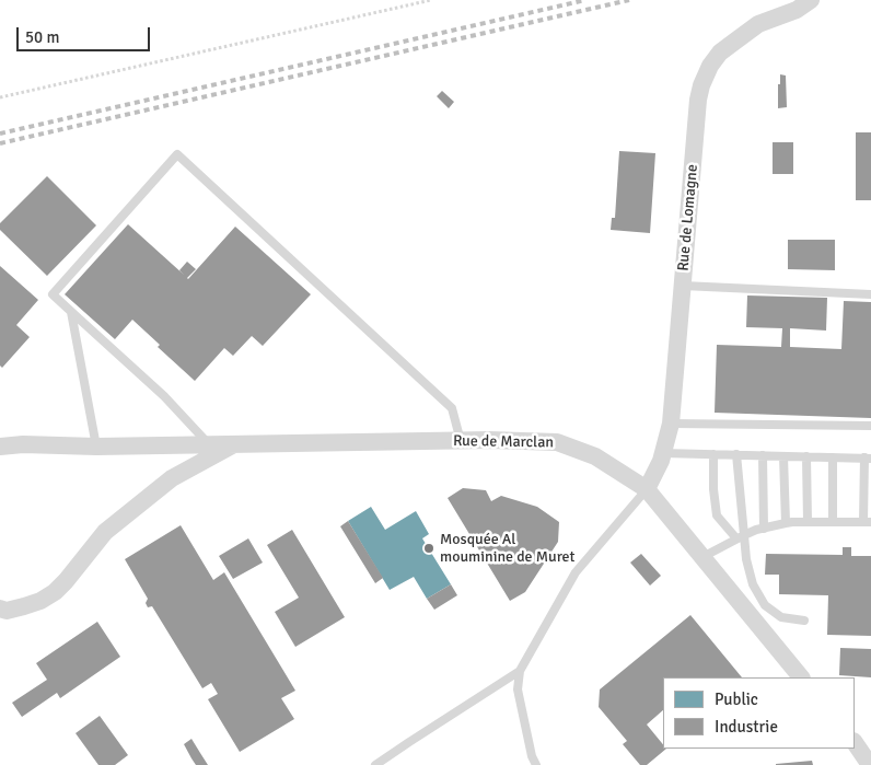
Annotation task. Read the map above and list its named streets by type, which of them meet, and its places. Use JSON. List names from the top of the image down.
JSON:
{
  "streets": {
    "street": ["Rue de Lomagne", "Rue de Marclan"]
  },
  "crossings": [
    ["Rue de Lomagne", "Rue de Marclan"]
  ],
  "places": ["Mosquée Al mouminine de Muret"],
  "legend": ["Public", "Industrie"],
  "scale_bar": "50 m"
}
